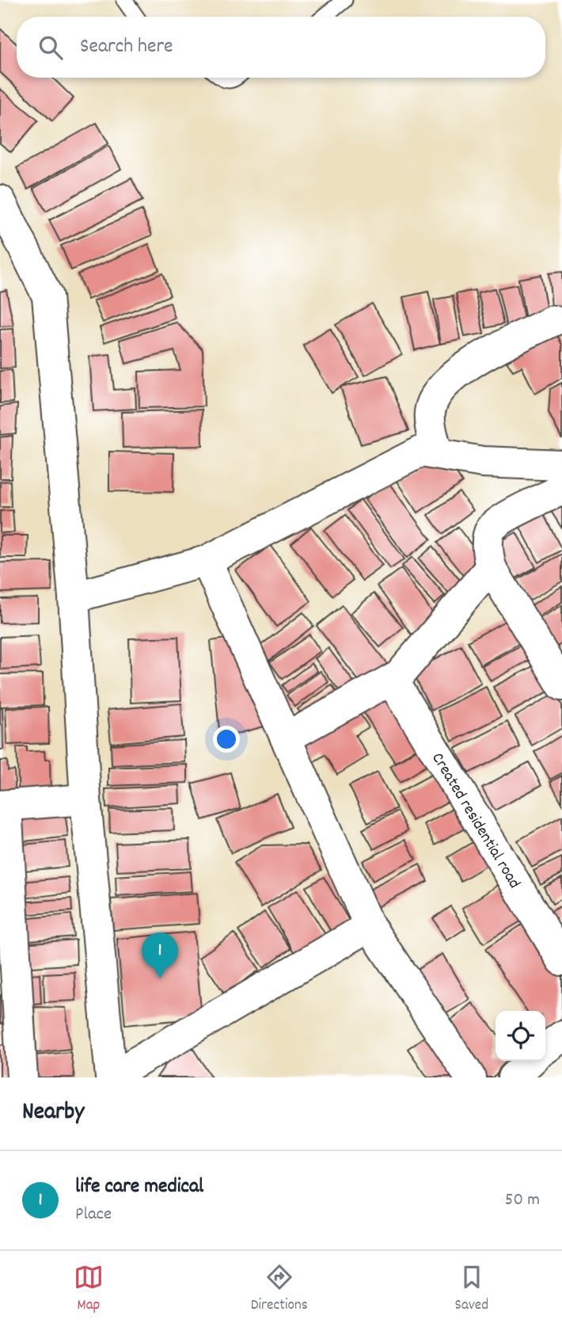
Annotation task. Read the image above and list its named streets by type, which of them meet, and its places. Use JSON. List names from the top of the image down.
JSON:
{
  "streets": {
    "street": ["Created residential road"]
  },
  "page": {
    "search": "Search here",
    "pins": "1",
    "heading": "Nearby",
    "list": [
      {
        "mark": "1",
        "name": "life care medical",
        "note": "Place",
        "value": "50 m"
      }
    ],
    "nav": ["Map", "Directions", "Saved"]
  }
}
